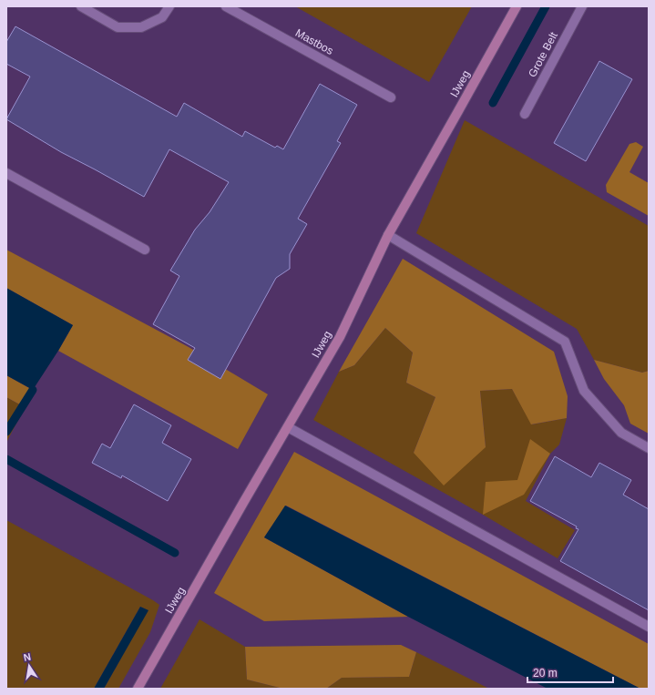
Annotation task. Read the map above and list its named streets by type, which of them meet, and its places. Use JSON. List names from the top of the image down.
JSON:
{
  "streets": {
    "street": ["Mastbos", "Grote Belt", "IJweg"]
  },
  "scale_bar": "20 m",
  "north": "top"
}
